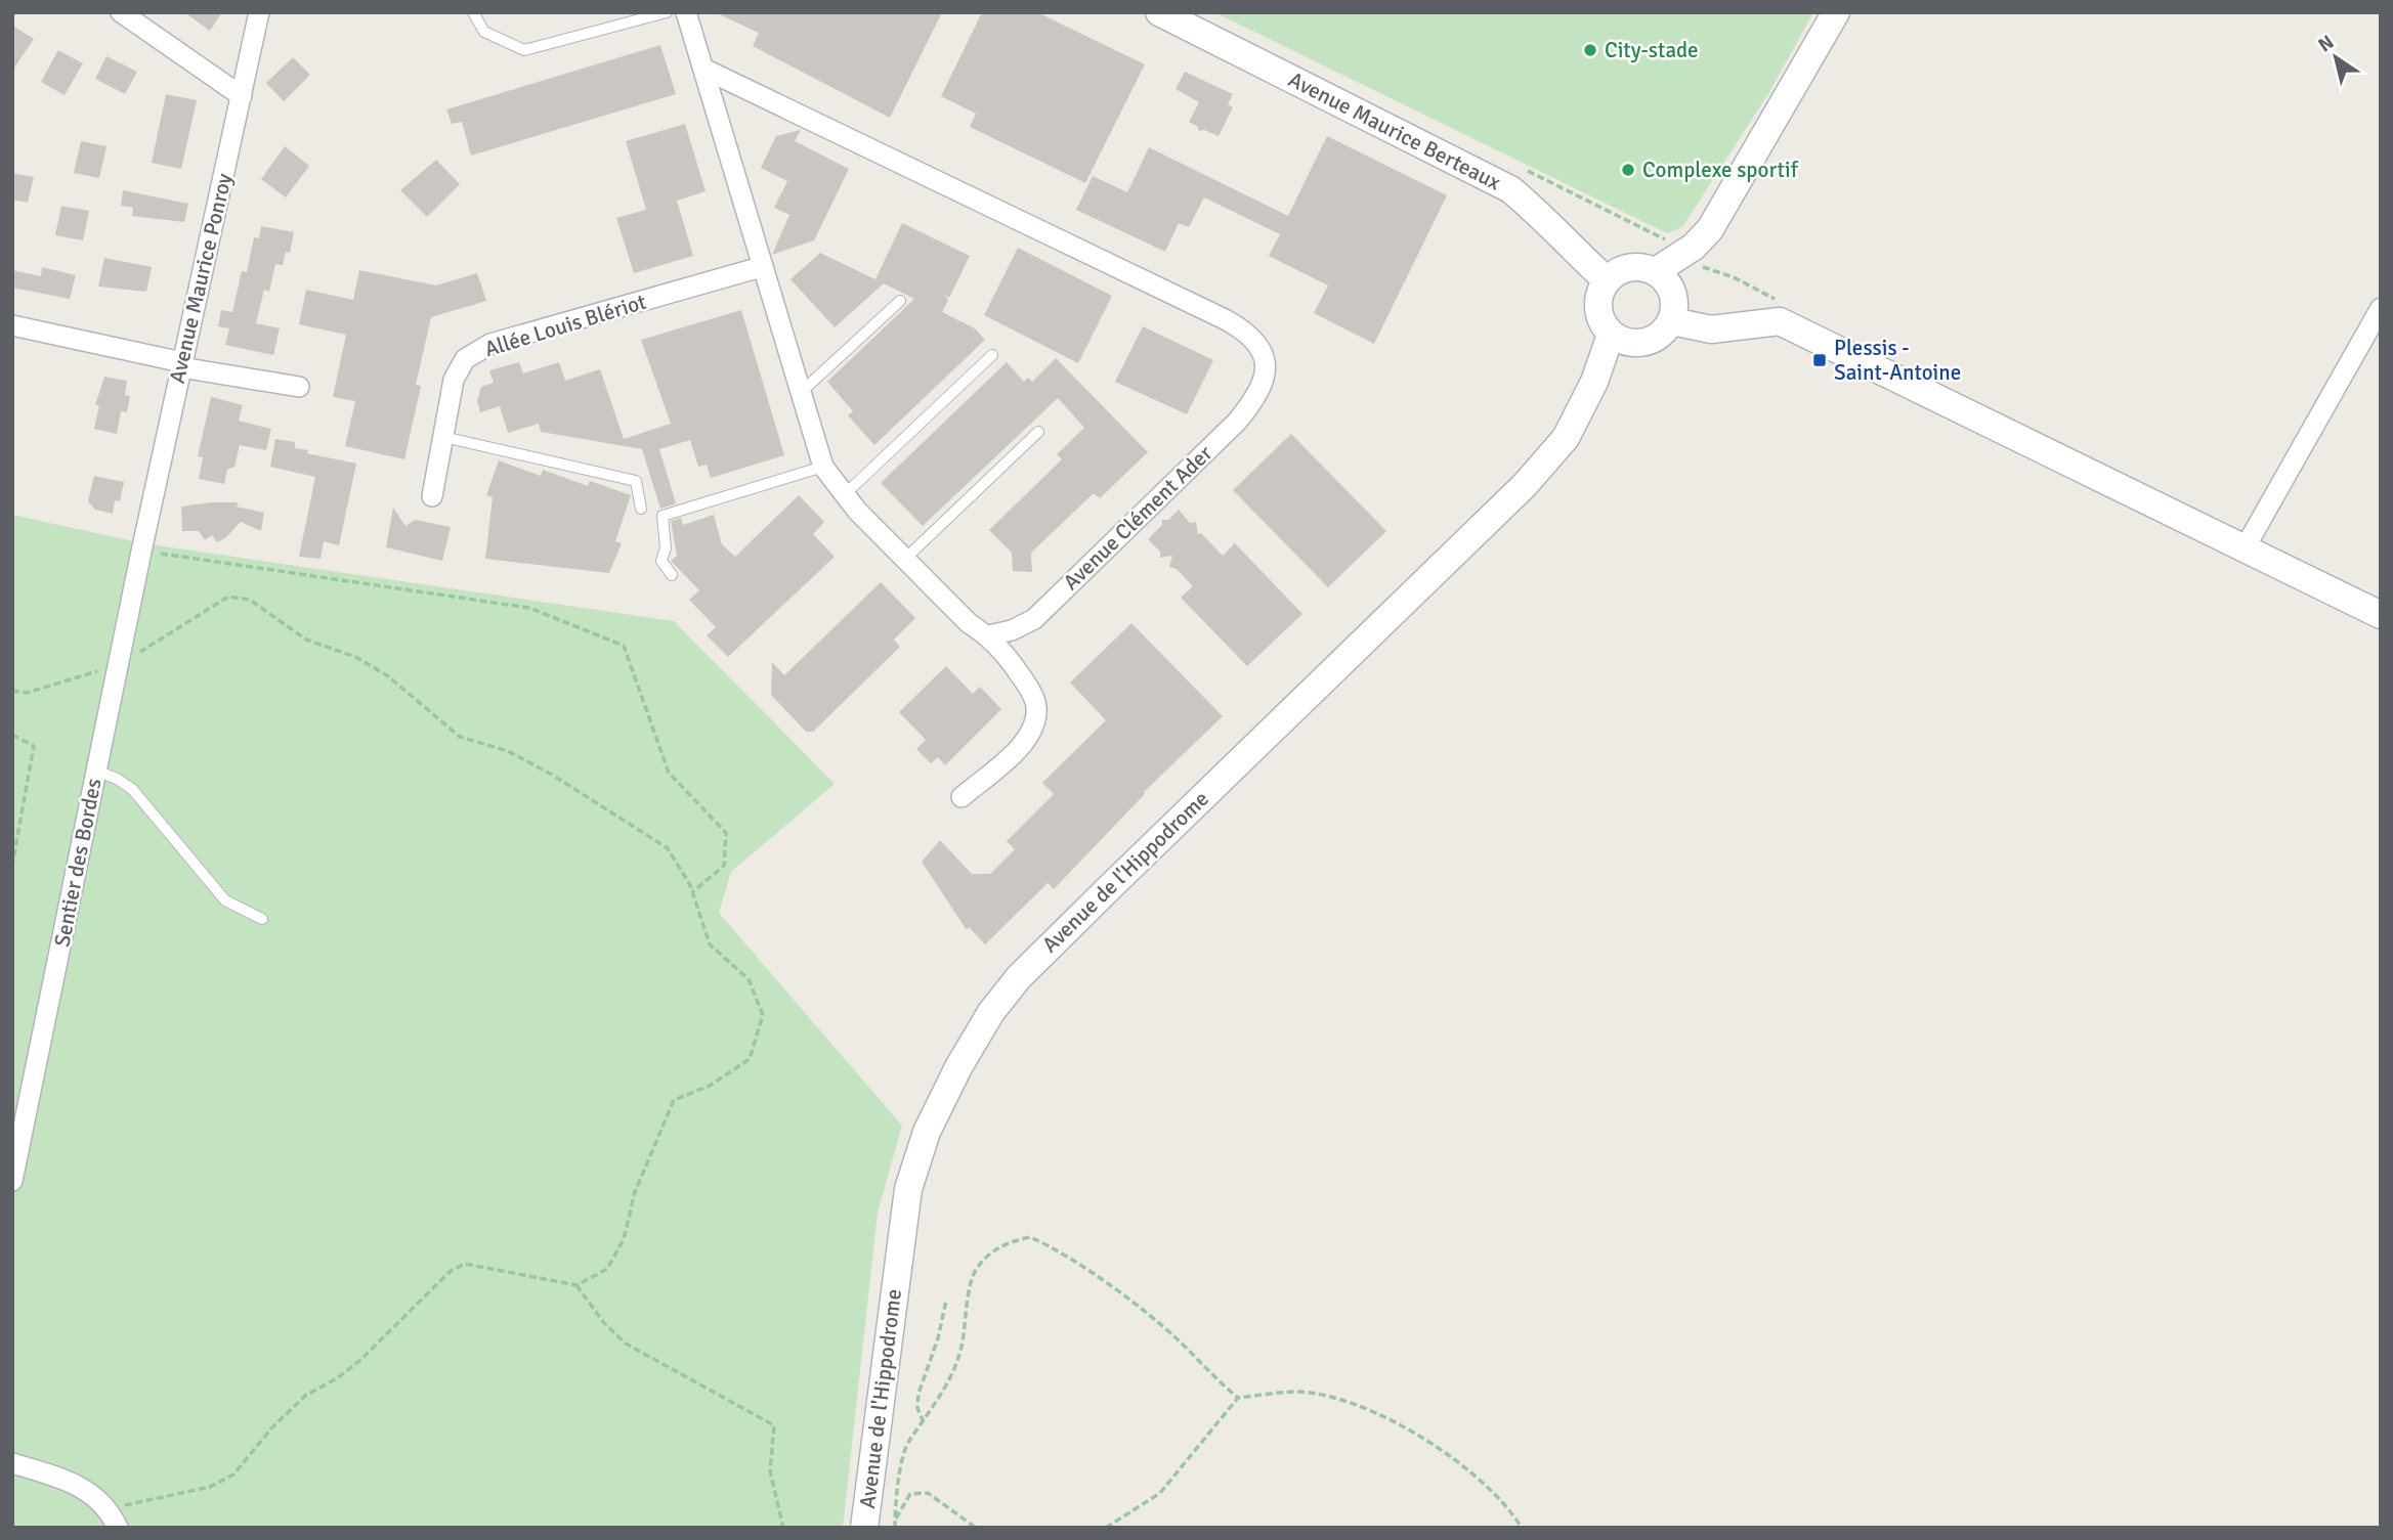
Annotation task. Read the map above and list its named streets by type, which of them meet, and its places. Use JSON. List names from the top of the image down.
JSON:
{
  "streets": {
    "main road": ["Avenue Maurice Berteaux", "Avenue de l'Hippodrome"],
    "street": [
      "Avenue Maurice Ponroy",
      "Allée Louis Blériot",
      "Avenue Clément Ader",
      "Sentier des Bordes"
    ]
  },
  "crossings": [
    ["Avenue Maurice Berteaux", "Avenue de l'Hippodrome"],
    ["Avenue Maurice Ponroy", "Sentier des Bordes"]
  ],
  "places": {
    "other": ["City-stade", "Complexe sportif"],
    "transit": ["Plessis - Saint-Antoine"]
  },
  "north": "top left"
}
